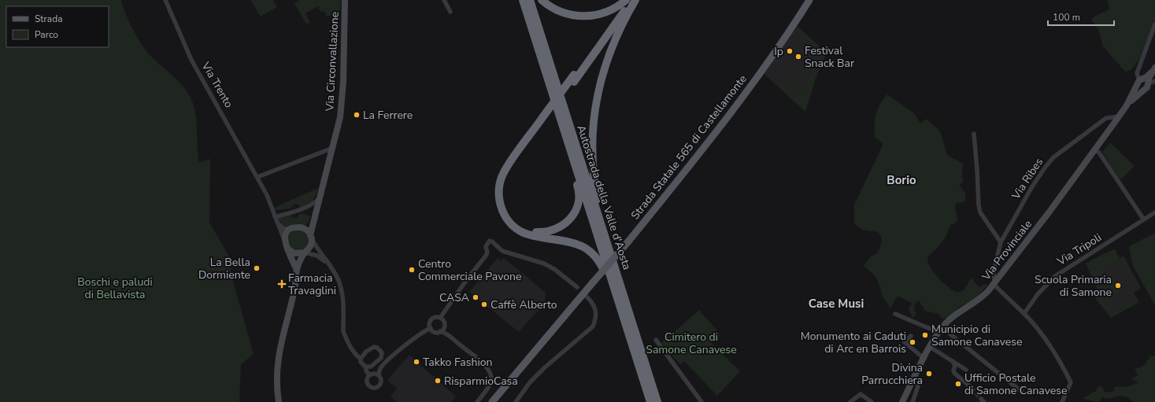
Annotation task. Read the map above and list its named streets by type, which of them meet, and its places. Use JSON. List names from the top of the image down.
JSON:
{
  "streets": {
    "highway": ["Autostrada della Valle d'Aosta"],
    "main road": ["Via Circonvallazione", "Strada Statale 565 di Castellamonte", "Via Provinciale"],
    "street": ["Via Trento", "Via Ribes", "Via Tripoli"]
  },
  "crossings": [
    ["Via Circonvallazione", "Via Trento"],
    ["Via Ribes", "Via Provinciale"]
  ],
  "districts": ["Borio", "Case Musi"],
  "parks": ["Boschi e paludi di Bellavista", "Cimitero di Samone Canavese"],
  "places": {
    "other": [
      "Ip",
      "Festival Snack Bar",
      "La Ferrere",
      "La Bella Dormiente",
      "Centro Commerciale Pavone",
      "Scuola Primaria di Samone",
      "CASA",
      "Caffè Alberto",
      "Municipio di Samone Canavese",
      "Monumento ai Caduti di Arc en Barrois",
      "Takko Fashion",
      "Divina Parrucchiera",
      "RisparmioCasa",
      "Ufficio Postale di Samone Canavese"
    ],
    "health": ["Farmacia Travaglini"]
  },
  "legend": ["Strada", "Parco"],
  "scale_bar": "100 m"
}
